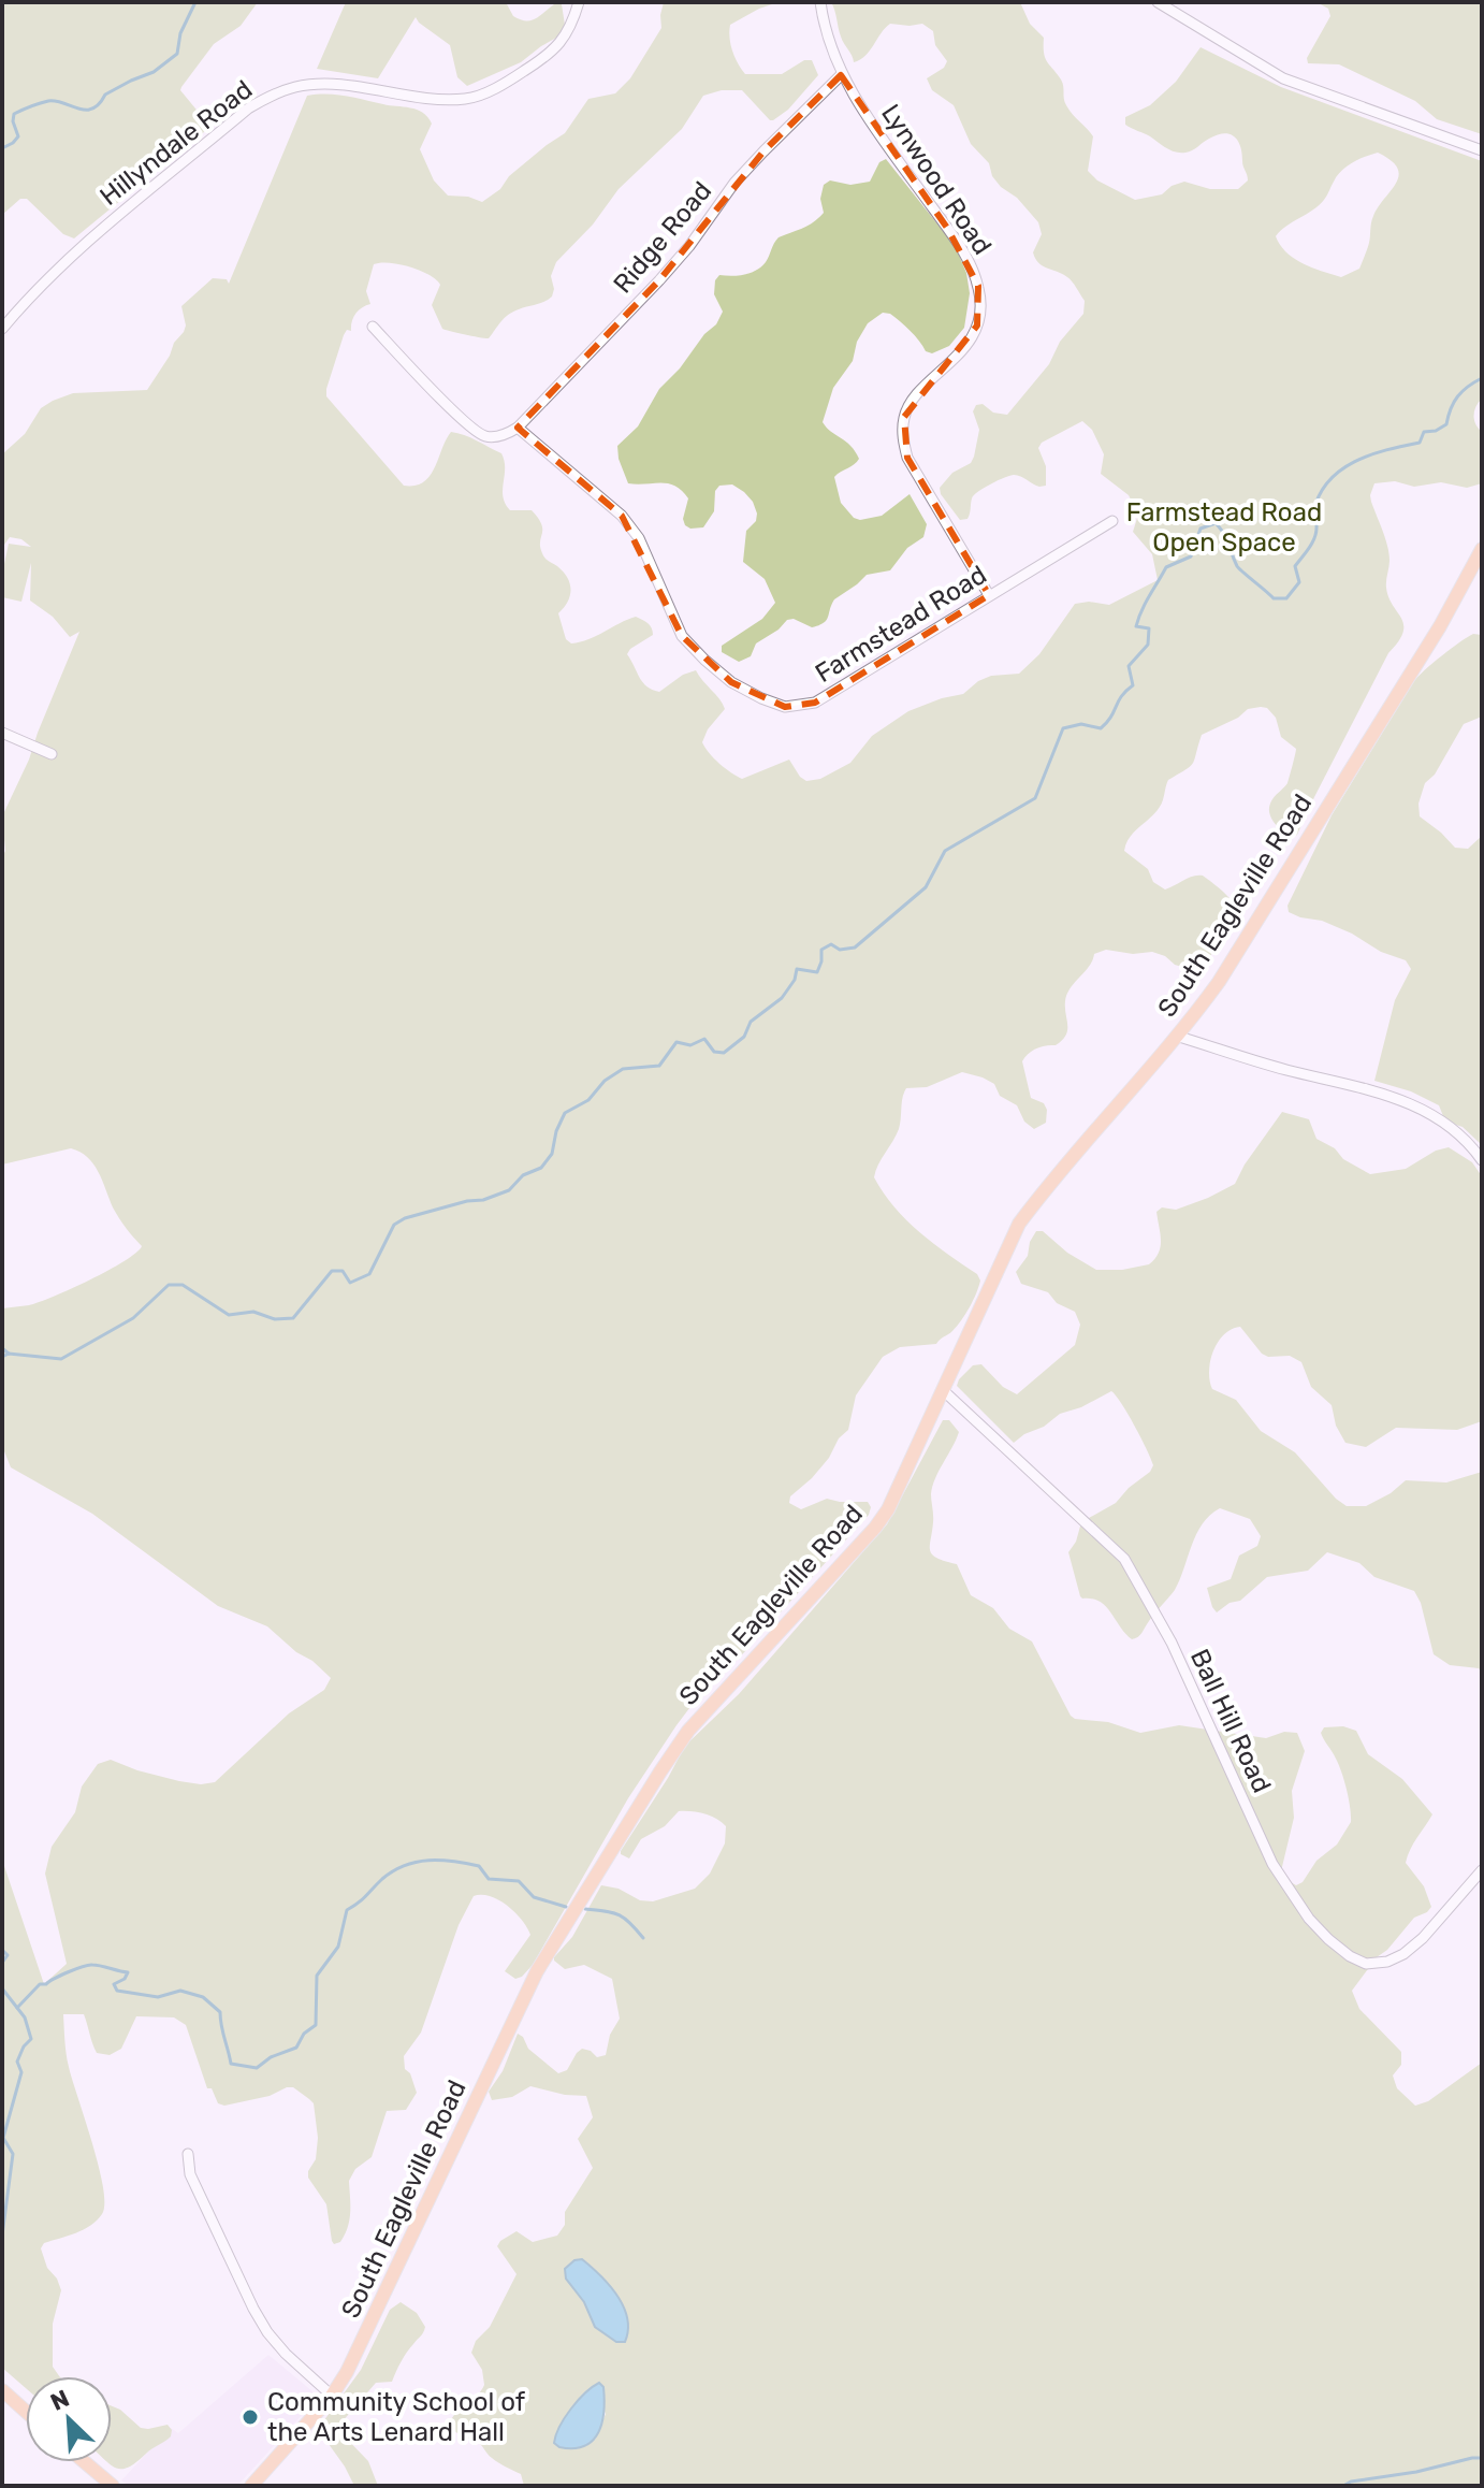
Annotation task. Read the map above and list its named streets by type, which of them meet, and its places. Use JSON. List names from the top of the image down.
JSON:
{
  "streets": {
    "main road": ["South Eagleville Road"],
    "street": [
      "Hillyndale Road",
      "Lynwood Road",
      "Ridge Road",
      "Farmstead Road",
      "Ball Hill Road"
    ]
  },
  "crossings": [
    ["Lynwood Road", "Ridge Road"],
    ["Lynwood Road", "Farmstead Road"],
    ["Ridge Road", "Farmstead Road"],
    ["South Eagleville Road", "Ball Hill Road"]
  ],
  "parks": ["Farmstead Road Open Space"],
  "places": ["Community School of the Arts Lenard Hall"],
  "north": "top left"
}
